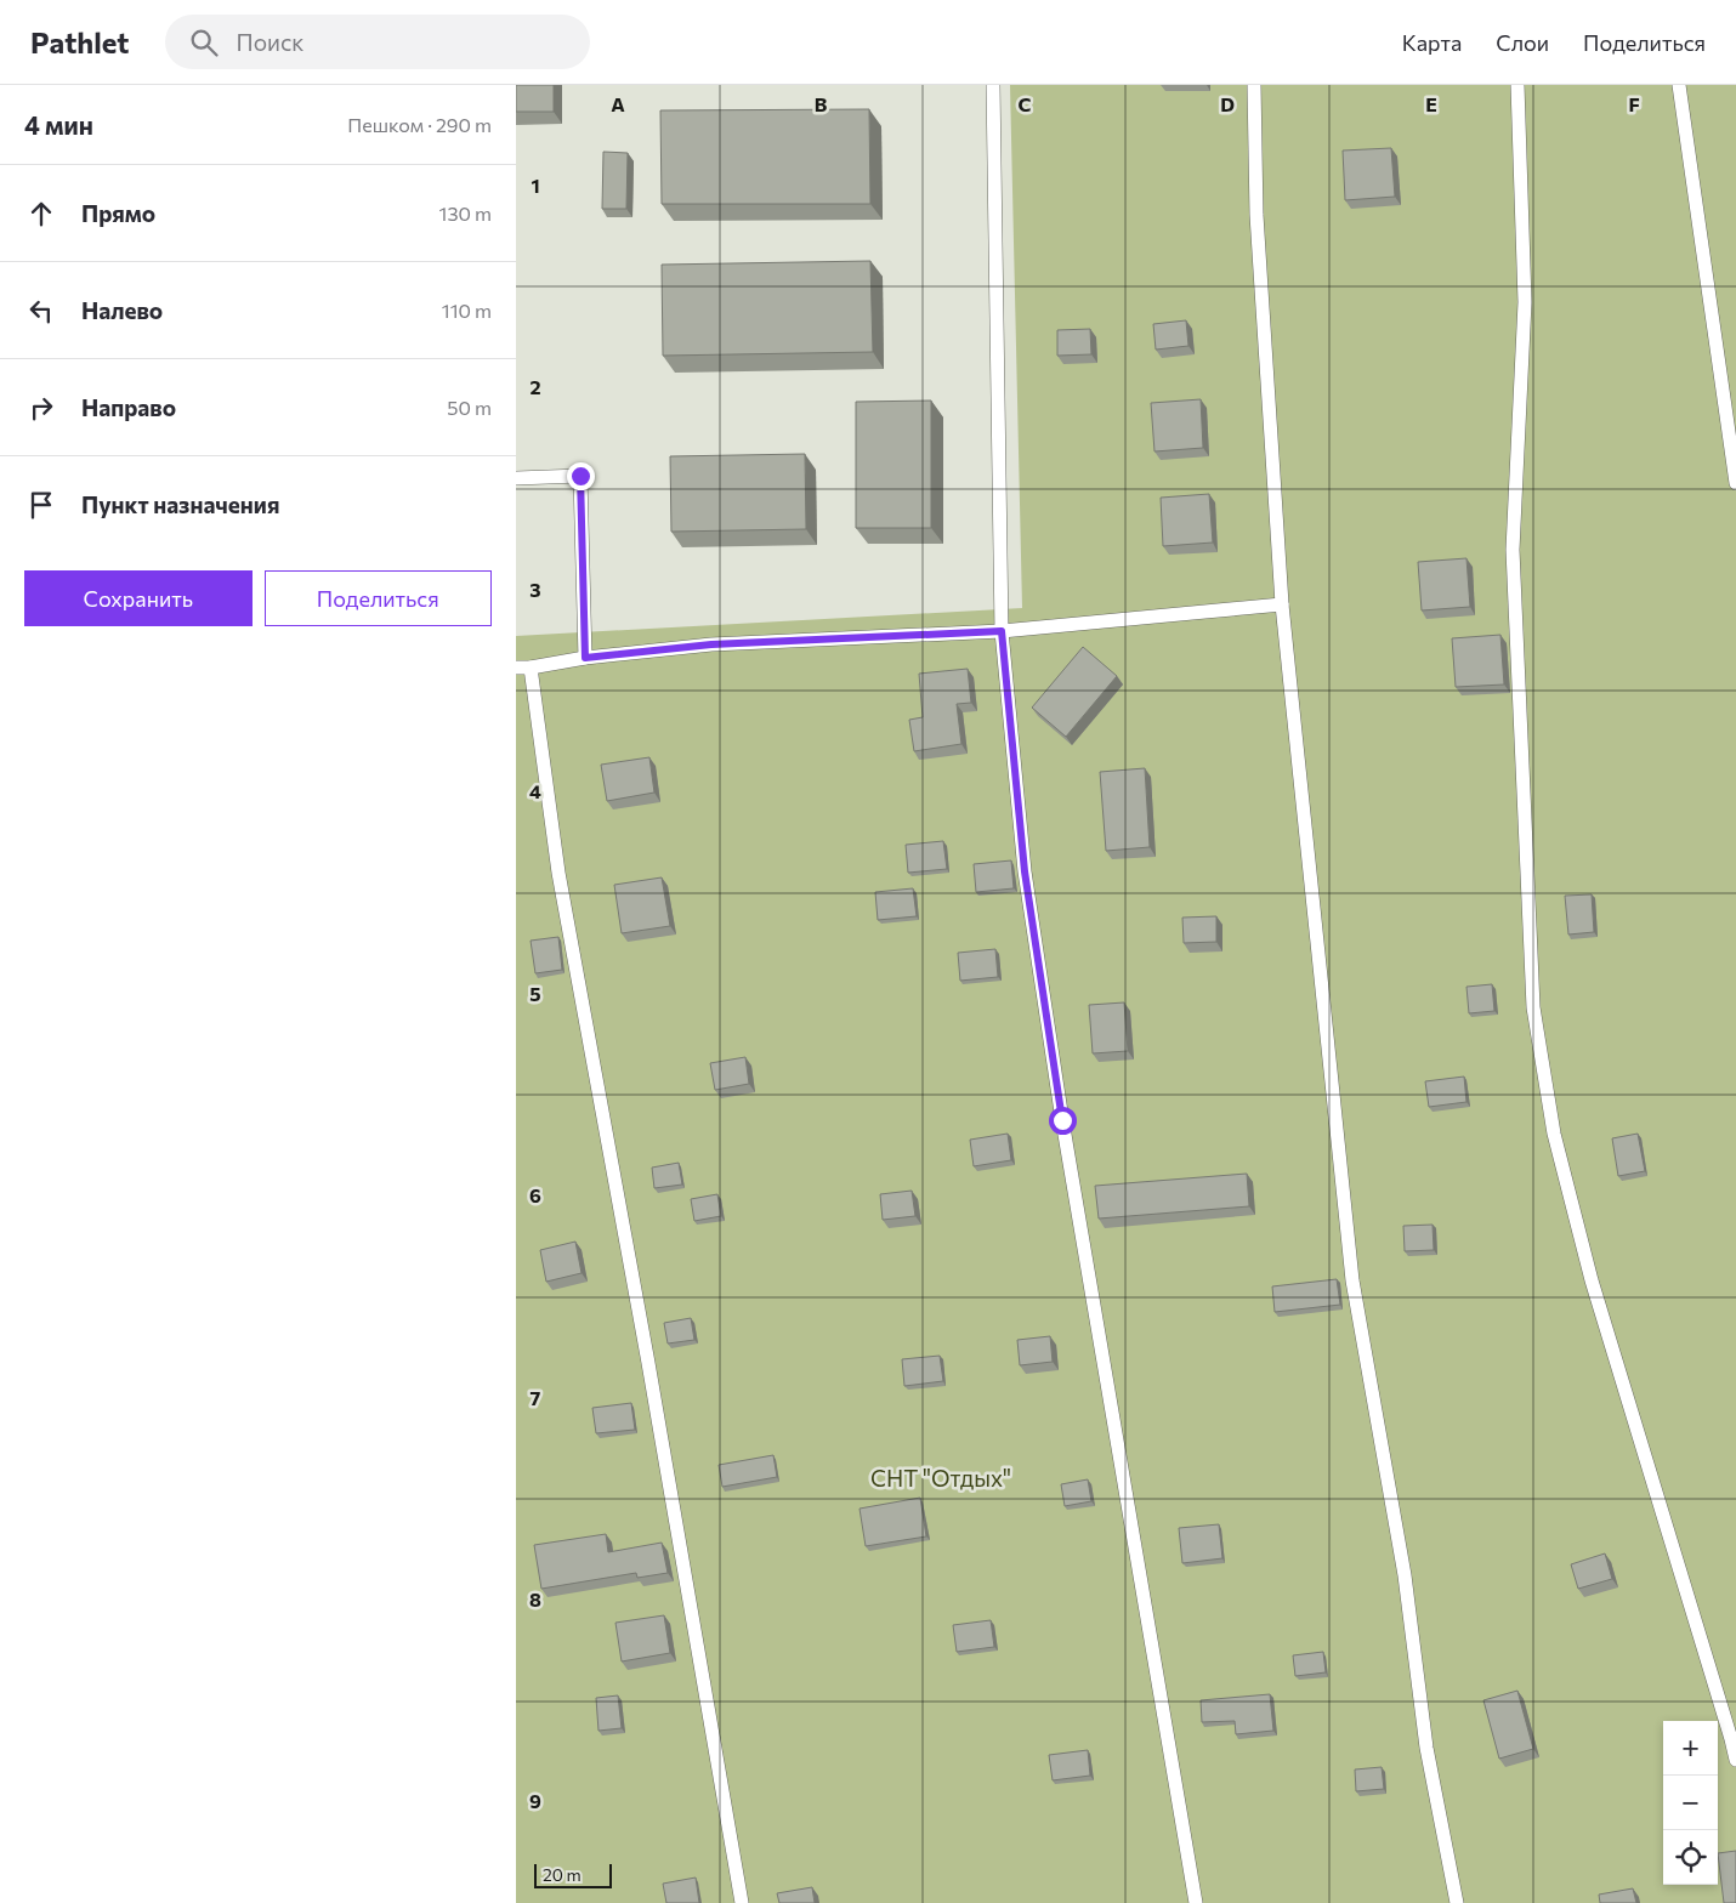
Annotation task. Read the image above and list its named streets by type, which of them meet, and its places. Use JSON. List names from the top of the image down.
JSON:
{
  "parks": ["СНТ \"Отдых\""],
  "scale_bar": "20 m",
  "page": {
    "header": "Pathlet",
    "search": "Поиск",
    "nav": ["Карта", "Слои", "Поделиться"],
    "heading": ["4 мин", "Пешком · 290 m"],
    "list": [
      ["Прямо", "130 m"],
      ["Налево", "110 m"],
      ["Направо", "50 m"],
      "Пункт назначения"
    ],
    "buttons": ["Сохранить", "Поделиться"],
    "map_buttons": ["+", "−"],
    "scale": "20 m"
  },
  "grid": {
    "columns": [
      "A",
      "B",
      "C",
      "D",
      "E",
      "F"
    ],
    "rows": [
      "1",
      "2",
      "3",
      "4",
      "5",
      "6",
      "7",
      "8",
      "9"
    ]
  }
}
